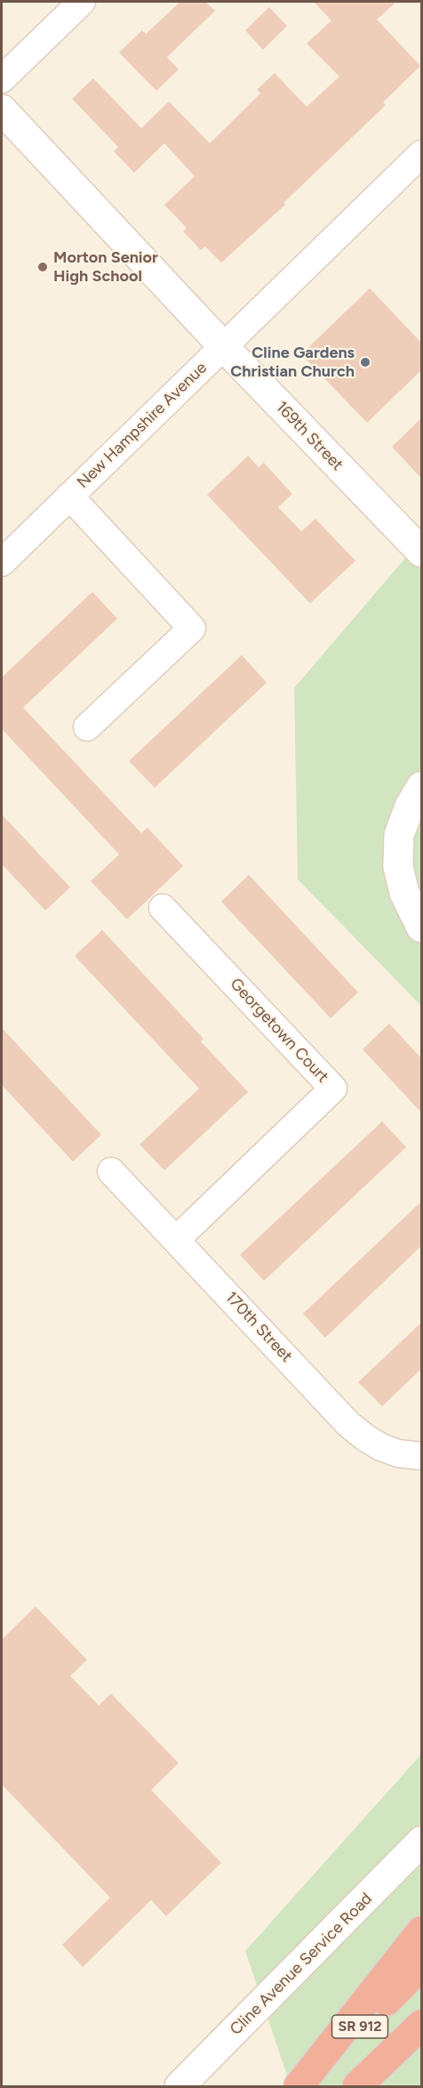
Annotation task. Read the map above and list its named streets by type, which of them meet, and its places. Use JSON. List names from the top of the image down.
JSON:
{
  "streets": {
    "highway": ["SR 912"],
    "street": [
      "New Hampshire Avenue",
      "169th Street",
      "Georgetown Court",
      "170th Street",
      "Cline Avenue Service Road"
    ]
  },
  "crossings": [
    ["New Hampshire Avenue", "169th Street"],
    ["Georgetown Court", "170th Street"]
  ],
  "places": ["Morton Senior High School", "Cline Gardens Christian Church"]
}
